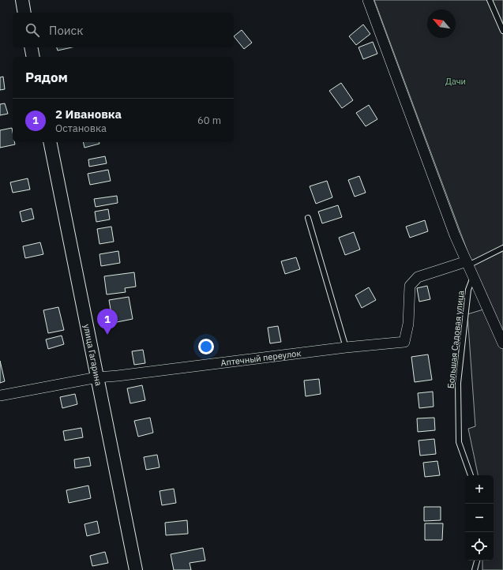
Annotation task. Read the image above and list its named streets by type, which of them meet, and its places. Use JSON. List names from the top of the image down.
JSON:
{
  "streets": {
    "street": ["улица Гагарина", "Аптечный переулок"],
    "lane": ["Большая Садовая улица"]
  },
  "crossings": [
    ["улица Гагарина", "Аптечный переулок"]
  ],
  "parks": ["Дачи"],
  "north": "top left",
  "page": {
    "search": "Поиск",
    "heading": "Рядом",
    "list": [
      {
        "mark": "1",
        "name": "2 Ивановка",
        "note": "Остановка",
        "value": "60 m"
      }
    ],
    "pins": "1",
    "map_buttons": ["+", "−"]
  }
}
